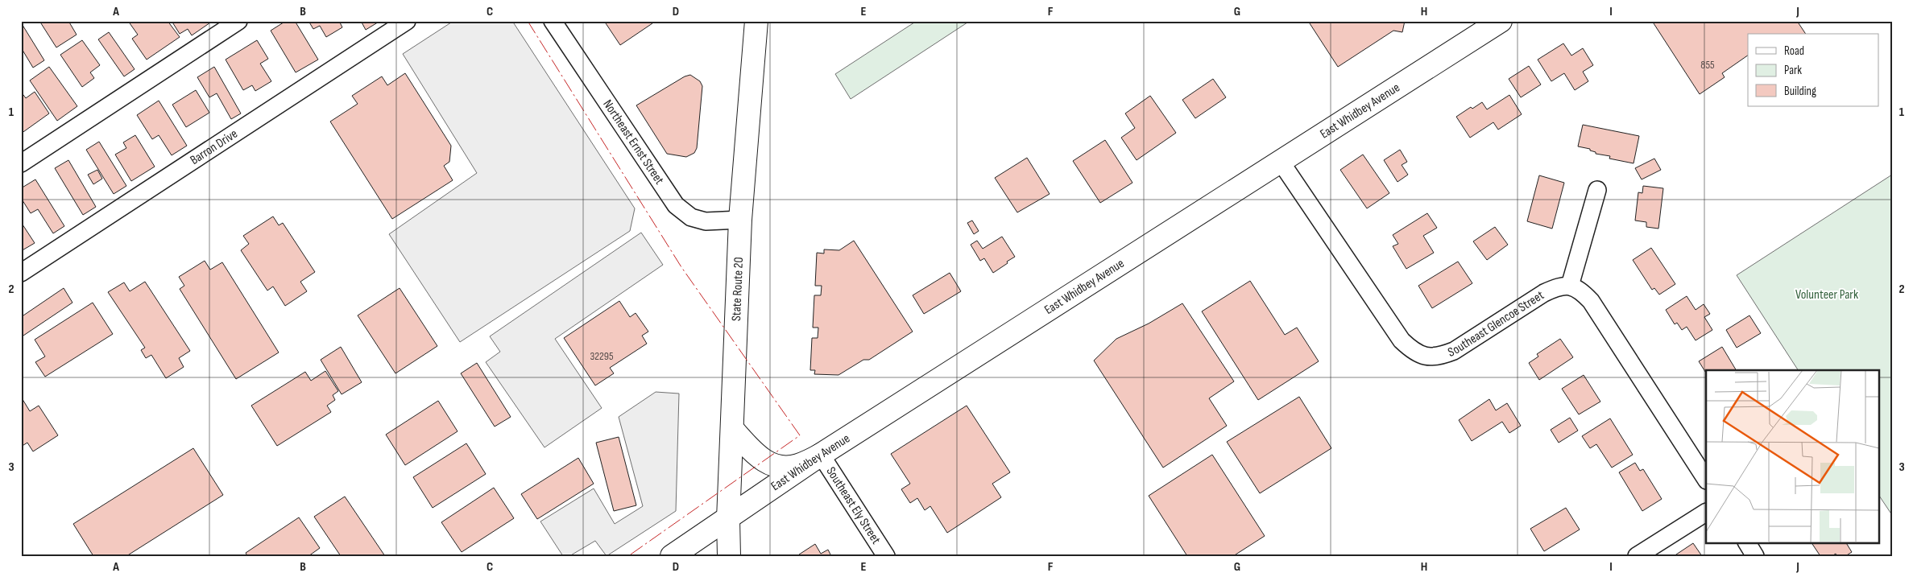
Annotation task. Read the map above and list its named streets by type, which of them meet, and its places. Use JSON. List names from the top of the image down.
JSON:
{
  "streets": {
    "street": [
      "East Whidbey Avenue",
      "Northeast Ernst Street",
      "Barron Drive",
      "State Route 20",
      "Southeast Glencoe Street",
      "Southeast Ely Street"
    ]
  },
  "crossings": [
    ["East Whidbey Avenue", "State Route 20"],
    ["East Whidbey Avenue", "Southeast Glencoe Street"],
    ["East Whidbey Avenue", "Southeast Ely Street"],
    ["Northeast Ernst Street", "State Route 20"]
  ],
  "parks": ["Volunteer Park"],
  "house_numbers": ["855", "32295"],
  "legend": ["Road", "Park", "Building"],
  "grid": {
    "columns": [
      "A",
      "B",
      "C",
      "D",
      "E",
      "F",
      "G",
      "H",
      "I",
      "J"
    ],
    "rows": ["1", "2", "3"]
  }
}
